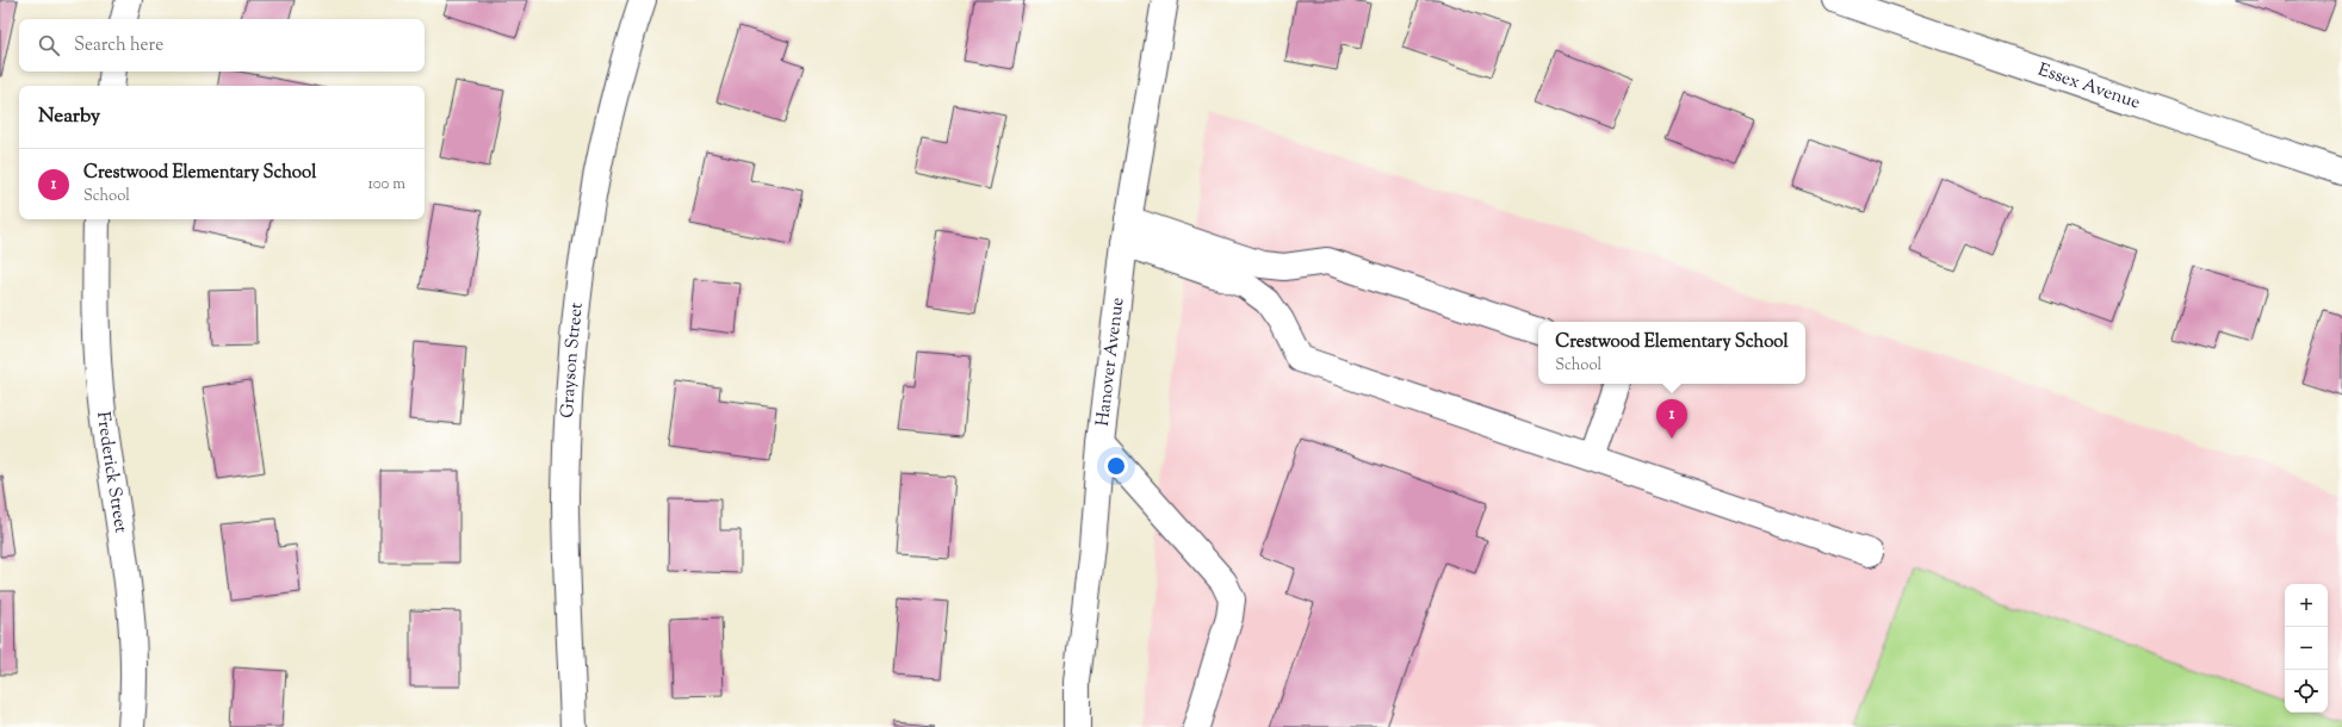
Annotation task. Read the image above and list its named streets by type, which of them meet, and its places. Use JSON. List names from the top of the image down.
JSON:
{
  "streets": {
    "street": [
      "Essex Avenue",
      "Grayson Street",
      "Hanover Avenue",
      "Frederick Street"
    ]
  },
  "page": {
    "search": "Search here",
    "heading": "Nearby",
    "list": [
      {
        "mark": "1",
        "name": "Crestwood Elementary School",
        "note": "School",
        "value": "100 m"
      }
    ],
    "popup": ["Crestwood Elementary School", "School"],
    "pins": "1",
    "map_buttons": ["+", "−"]
  }
}
